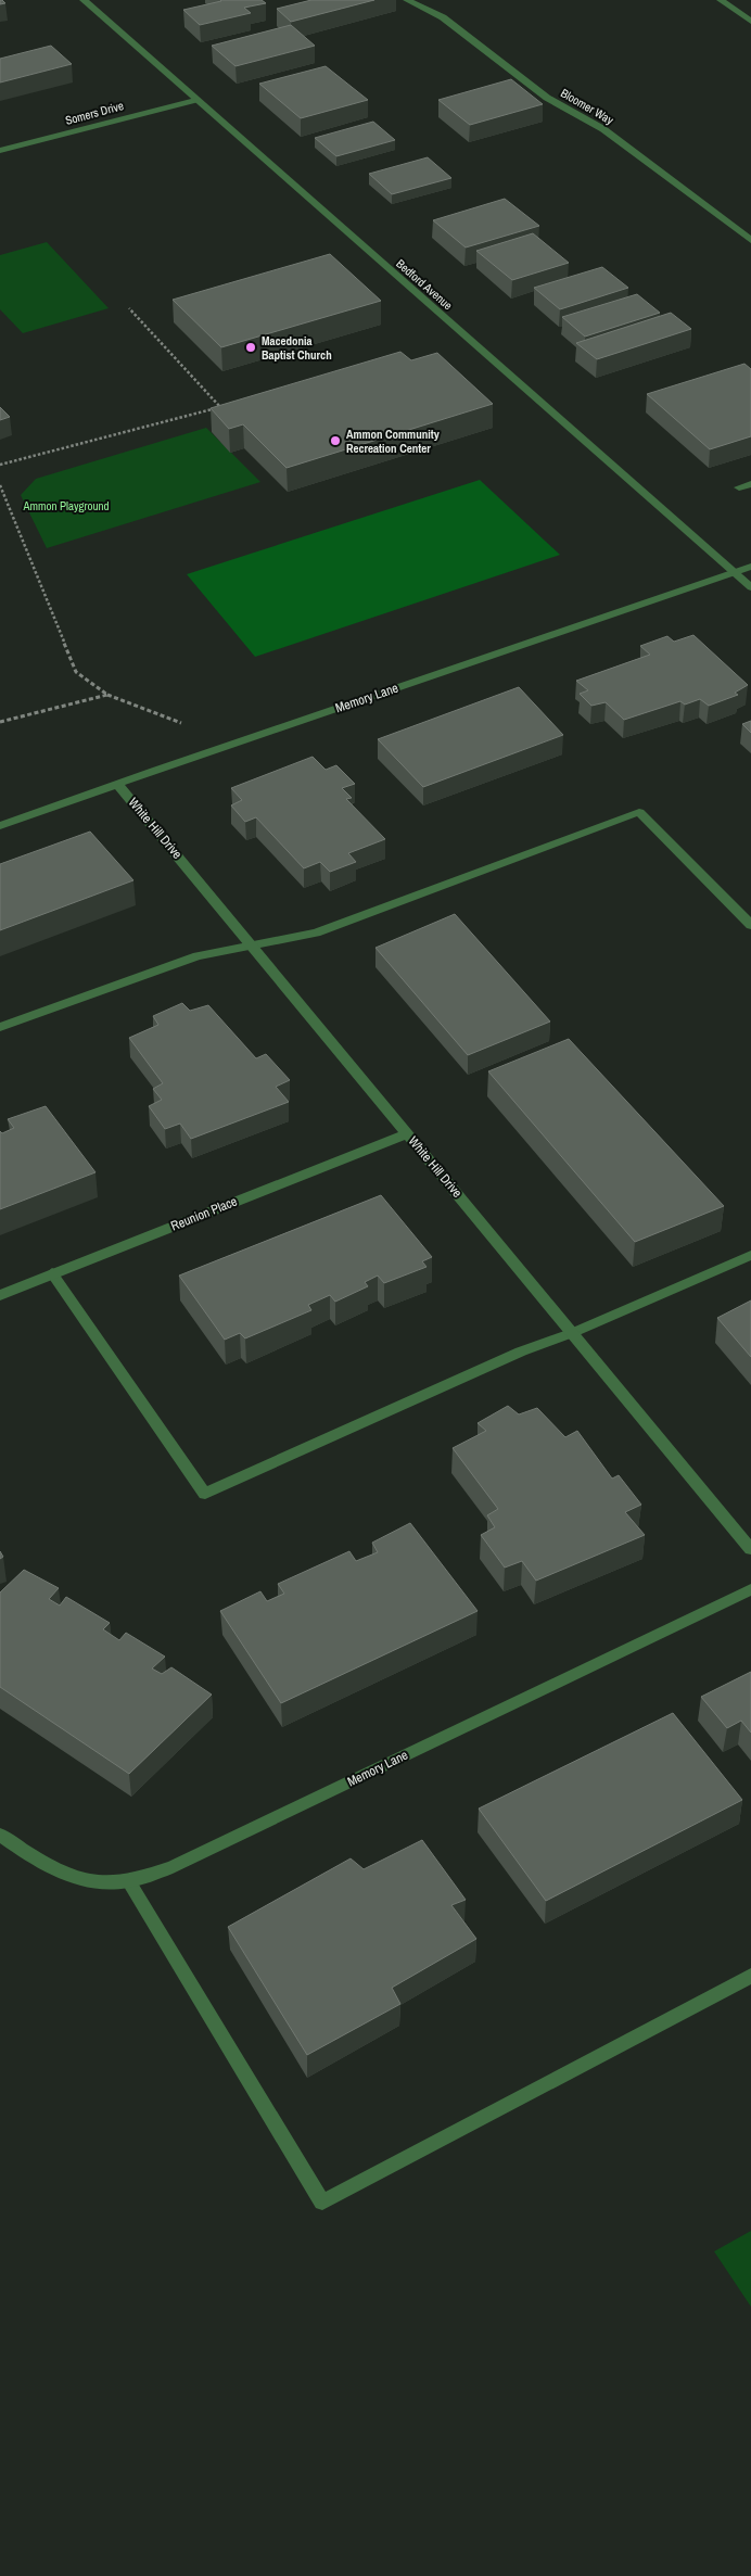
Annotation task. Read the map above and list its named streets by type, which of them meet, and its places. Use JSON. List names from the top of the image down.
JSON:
{
  "streets": {
    "street": [
      "Bloomer Way",
      "Somers Drive",
      "Bedford Avenue",
      "Memory Lane",
      "White Hill Drive",
      "Reunion Place"
    ]
  },
  "crossings": [
    ["Somers Drive", "Bedford Avenue"],
    ["Bedford Avenue", "Memory Lane"],
    ["Memory Lane", "White Hill Drive"],
    ["White Hill Drive", "Reunion Place"]
  ],
  "parks": ["Ammon Playground"],
  "places": ["Macedonia Baptist Church", "Ammon Community Recreation Center"]
}
